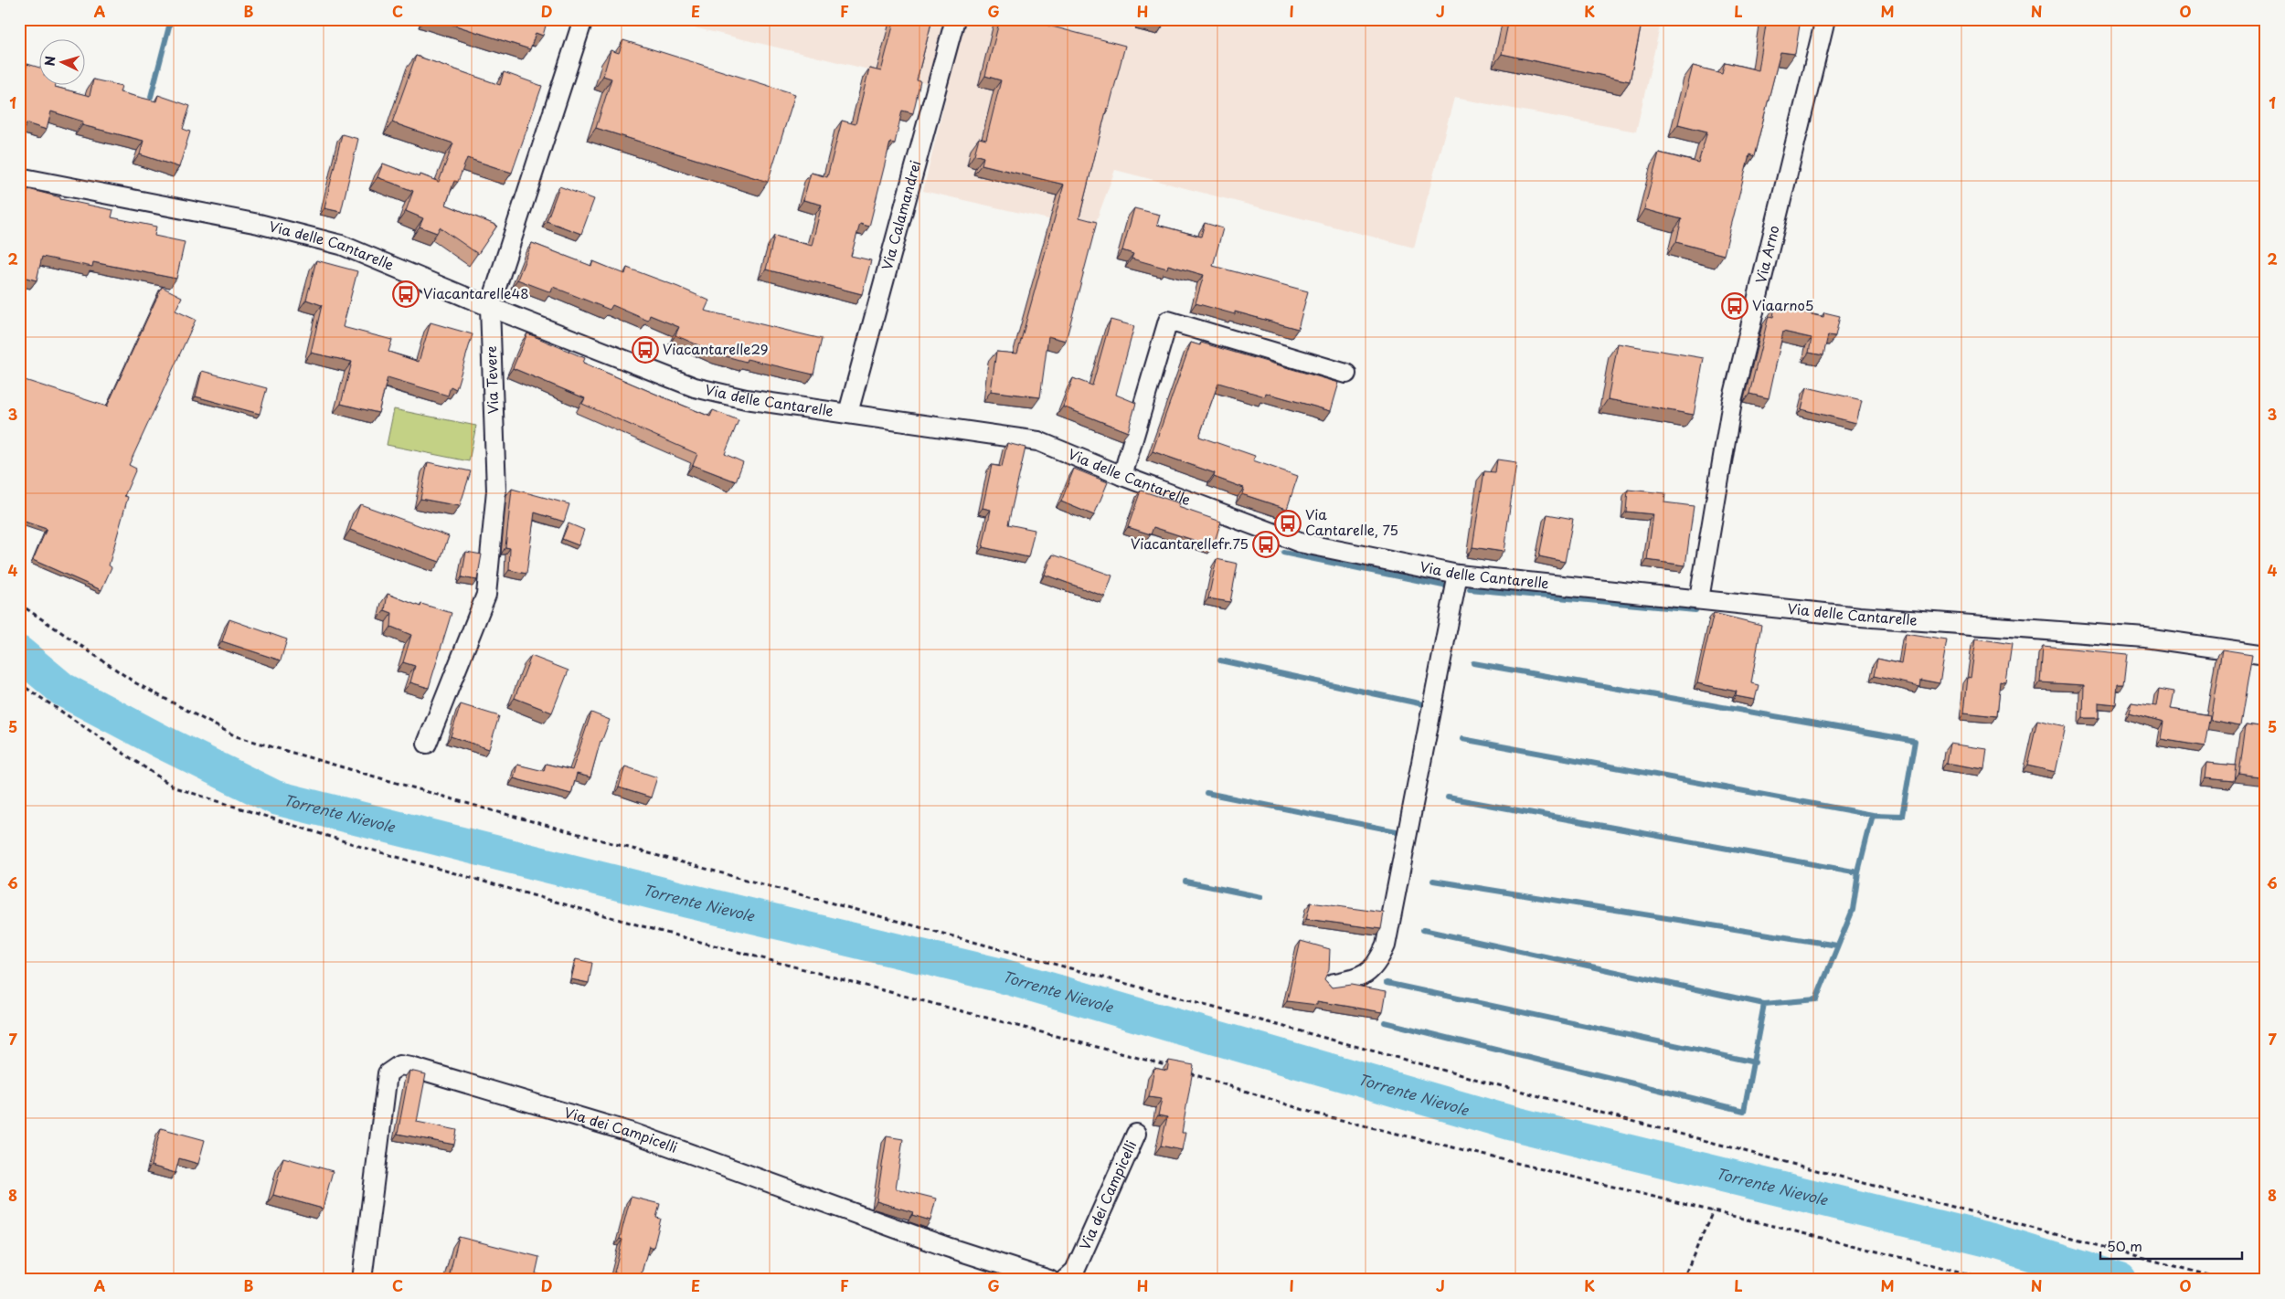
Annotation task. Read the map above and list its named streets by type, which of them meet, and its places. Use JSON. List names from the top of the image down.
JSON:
{
  "streets": {
    "street": [
      "Via Calamandrei",
      "Via delle Cantarelle",
      "Via Arno",
      "Via Tevere",
      "Via dei Campicelli"
    ]
  },
  "crossings": [
    ["Via Calamandrei", "Via delle Cantarelle"],
    ["Via delle Cantarelle", "Via Arno"],
    ["Via delle Cantarelle", "Via Tevere"]
  ],
  "water": ["Torrente Nievole"],
  "places": {
    "bus stop": [
      "Viacantarelle48",
      "Viaarno5",
      "Viacantarelle29",
      "Via Cantarelle, 75",
      "Viacantarellefr.75"
    ]
  },
  "scale_bar": "50 m",
  "north": "left",
  "grid": {
    "columns": [
      "A",
      "B",
      "C",
      "D",
      "E",
      "F",
      "G",
      "H",
      "I",
      "J",
      "K",
      "L",
      "M",
      "N",
      "O"
    ],
    "rows": [
      "1",
      "2",
      "3",
      "4",
      "5",
      "6",
      "7",
      "8"
    ]
  }
}
